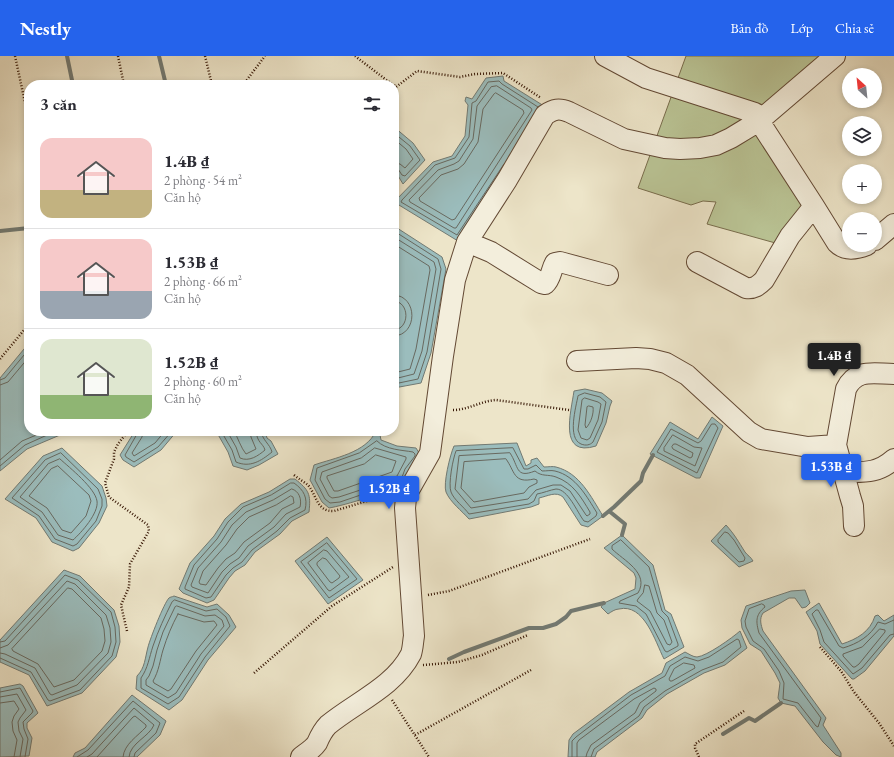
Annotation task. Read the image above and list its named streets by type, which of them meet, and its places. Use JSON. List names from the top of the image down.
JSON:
{
  "north": "top left",
  "page": {
    "header": "Nestly",
    "nav": ["Bản đồ", "Lớp", "Chia sẻ"],
    "map_buttons": ["+", "−"],
    "heading": "3 căn",
    "list": [
      {
        "name": "1.4B ₫",
        "note": "2 phòng · 54 m² · Căn hộ"
      },
      {
        "name": "1.53B ₫",
        "note": "2 phòng · 66 m² · Căn hộ"
      },
      {
        "name": "1.52B ₫",
        "note": "2 phòng · 60 m² · Căn hộ"
      }
    ],
    "price": ["1.4B ₫", "1.53B ₫", "1.52B ₫"]
  }
}
